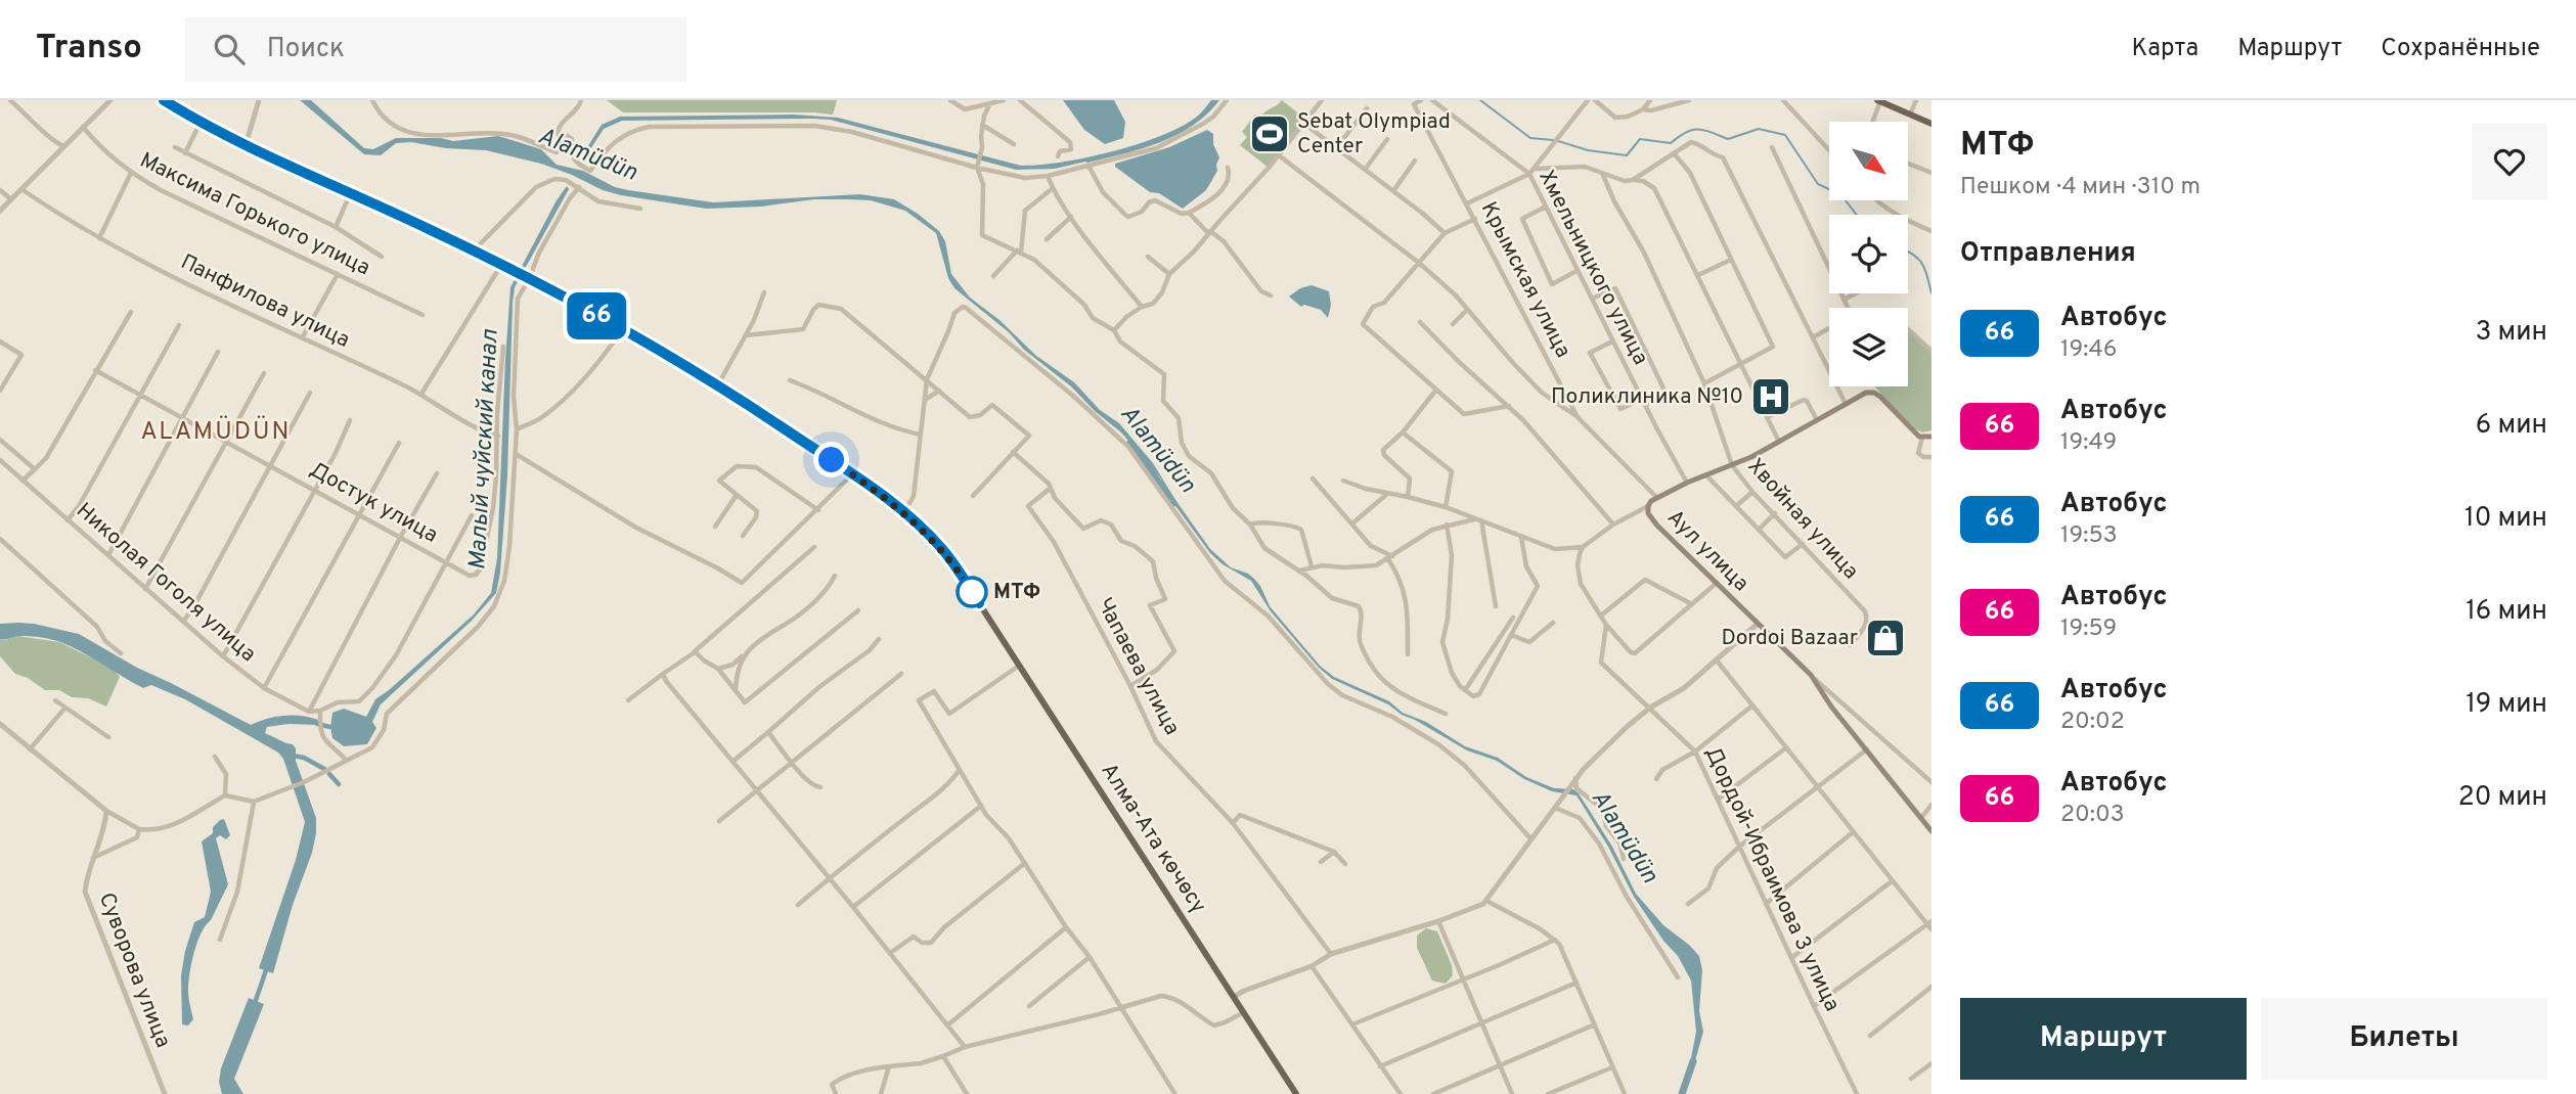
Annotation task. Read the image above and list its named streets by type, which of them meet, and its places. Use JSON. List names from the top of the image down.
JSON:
{
  "streets": {
    "main road": ["Аул улица", "Алма-Ата көчөсү"],
    "street": [
      "Максима Горького улица",
      "Хмельницкого улица",
      "Крымская улица",
      "Панфилова улица",
      "Достук улица",
      "Хвойная улица",
      "Николая Гоголя улица",
      "Чапаева улица",
      "Дордой-Ибраимова 3 улица",
      "Суворова улица"
    ]
  },
  "crossings": [
    ["Хмельницкого улица", "Аул улица"],
    ["Крымская улица", "Аул улица"],
    ["Панфилова улица", "Достук улица"],
    ["Хвойная улица", "Аул улица"]
  ],
  "districts": ["ALAMÜDÜN"],
  "water": ["Alamüdün", "Малый чуйский канал"],
  "places": {
    "sports": ["Sebat Olympiad Center"],
    "hospital": ["Поликлиника №10"],
    "other": ["МТФ"],
    "shop": ["Dordoi Bazaar"]
  },
  "lines": ["bus line 66"],
  "north": "bottom right",
  "page": {
    "header": "Transo",
    "search": "Поиск",
    "nav": ["Карта", "Маршрут", "Сохранённые"],
    "on_map": "66",
    "heading": [
      ["МТФ", "Пешком · 4 мин · 310 m"],
      "Отправления"
    ],
    "list": [
      {
        "mark": "66",
        "name": "Автобус",
        "note": "19:46",
        "value": "3 мин"
      },
      {
        "mark": "66",
        "name": "Автобус",
        "note": "19:49",
        "value": "6 мин"
      },
      {
        "mark": "66",
        "name": "Автобус",
        "note": "19:53",
        "value": "10 мин"
      },
      {
        "mark": "66",
        "name": "Автобус",
        "note": "19:59",
        "value": "16 мин"
      },
      {
        "mark": "66",
        "name": "Автобус",
        "note": "20:02",
        "value": "19 мин"
      },
      {
        "mark": "66",
        "name": "Автобус",
        "note": "20:03",
        "value": "20 мин"
      }
    ],
    "buttons": ["Маршрут", "Билеты"]
  }
}
